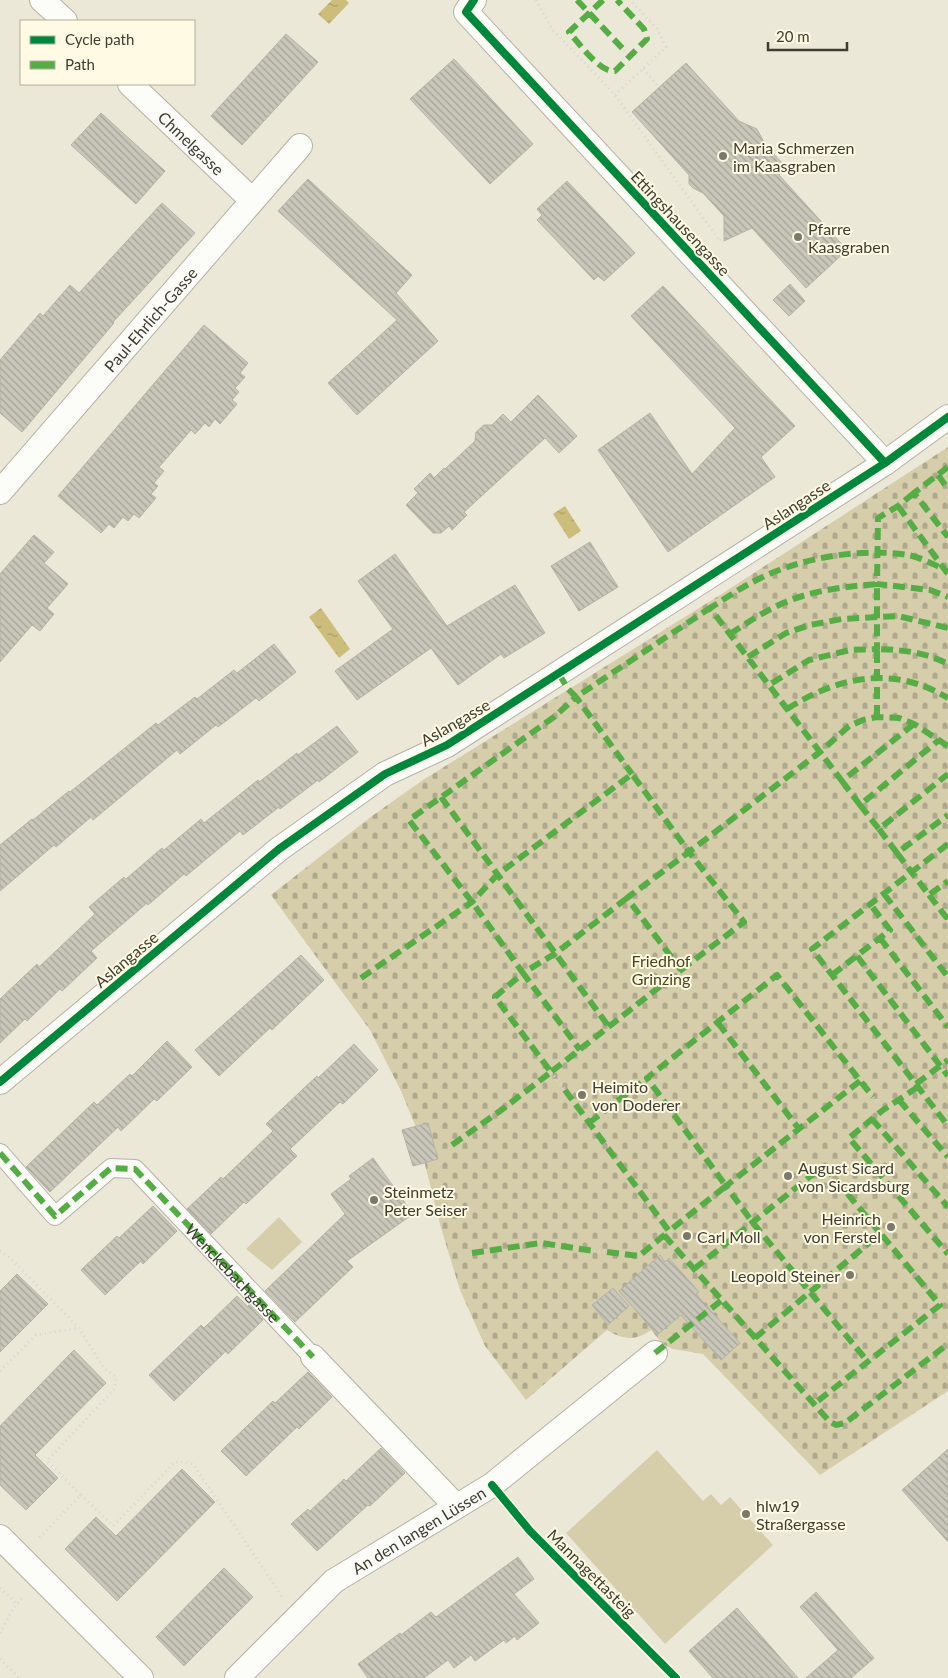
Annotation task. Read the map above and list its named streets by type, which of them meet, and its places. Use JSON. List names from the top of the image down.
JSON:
{
  "streets": {
    "street": [
      "Chmelgasse",
      "Ettingshausengasse",
      "Paul-Ehrlich-Gasse",
      "Aslangasse",
      "Wenckebachgasse",
      "An den langen Lüssen"
    ],
    "cycle path": ["Mannagettasteig"]
  },
  "crossings": [
    ["Chmelgasse", "Paul-Ehrlich-Gasse"],
    ["Ettingshausengasse", "Aslangasse"],
    ["Wenckebachgasse", "An den langen Lüssen"]
  ],
  "parks": ["Friedhof Grinzing"],
  "places": [
    "Maria Schmerzen im Kaasgraben",
    "Pfarre Kaasgraben",
    "Heimito von Doderer",
    "August Sicard von Sicardsburg",
    "Steinmetz Peter Seiser",
    "Heinrich von Ferstel",
    "Carl Moll",
    "Leopold Steiner",
    "hlw19 Straßergasse"
  ],
  "legend": ["Cycle path", "Path"],
  "scale_bar": "20 m"
}
